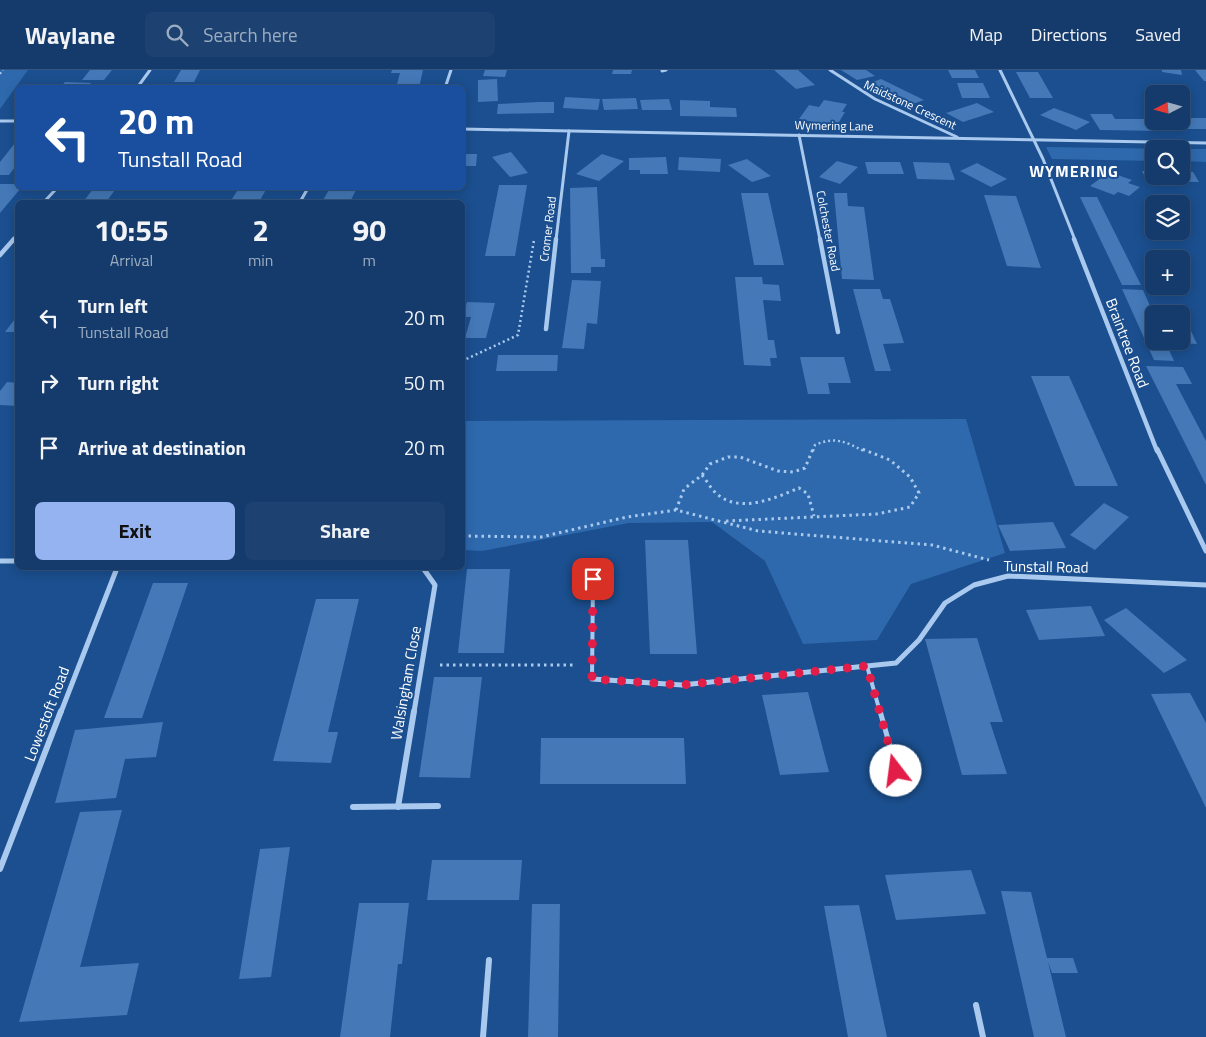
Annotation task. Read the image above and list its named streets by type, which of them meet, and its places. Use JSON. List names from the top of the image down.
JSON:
{
  "streets": {
    "street": [
      "Maidstone Crescent",
      "Wymering Lane",
      "Cromer Road",
      "Colchester Road",
      "Braintree Road",
      "Tunstall Road",
      "Walsingham Close",
      "Lowestoft Road"
    ]
  },
  "crossings": [
    ["Maidstone Crescent", "Wymering Lane"],
    ["Wymering Lane", "Cromer Road"],
    ["Wymering Lane", "Colchester Road"],
    ["Wymering Lane", "Braintree Road"]
  ],
  "districts": ["WYMERING"],
  "north": "left",
  "page": {
    "header": "Waylane",
    "search": "Search here",
    "nav": ["Map", "Directions", "Saved"],
    "map_buttons": ["+", "−"],
    "turn": ["20 m", "Tunstall Road"],
    "eta": [
      "10:55",
      "Arrival",
      "2",
      "min",
      "90",
      "m"
    ],
    "list": [
      {
        "name": "Turn left",
        "note": "Tunstall Road",
        "value": "20 m"
      },
      {
        "name": "Turn right",
        "value": "50 m"
      },
      {
        "name": "Arrive at destination",
        "value": "20 m"
      }
    ],
    "buttons": ["Exit", "Share"]
  }
}
